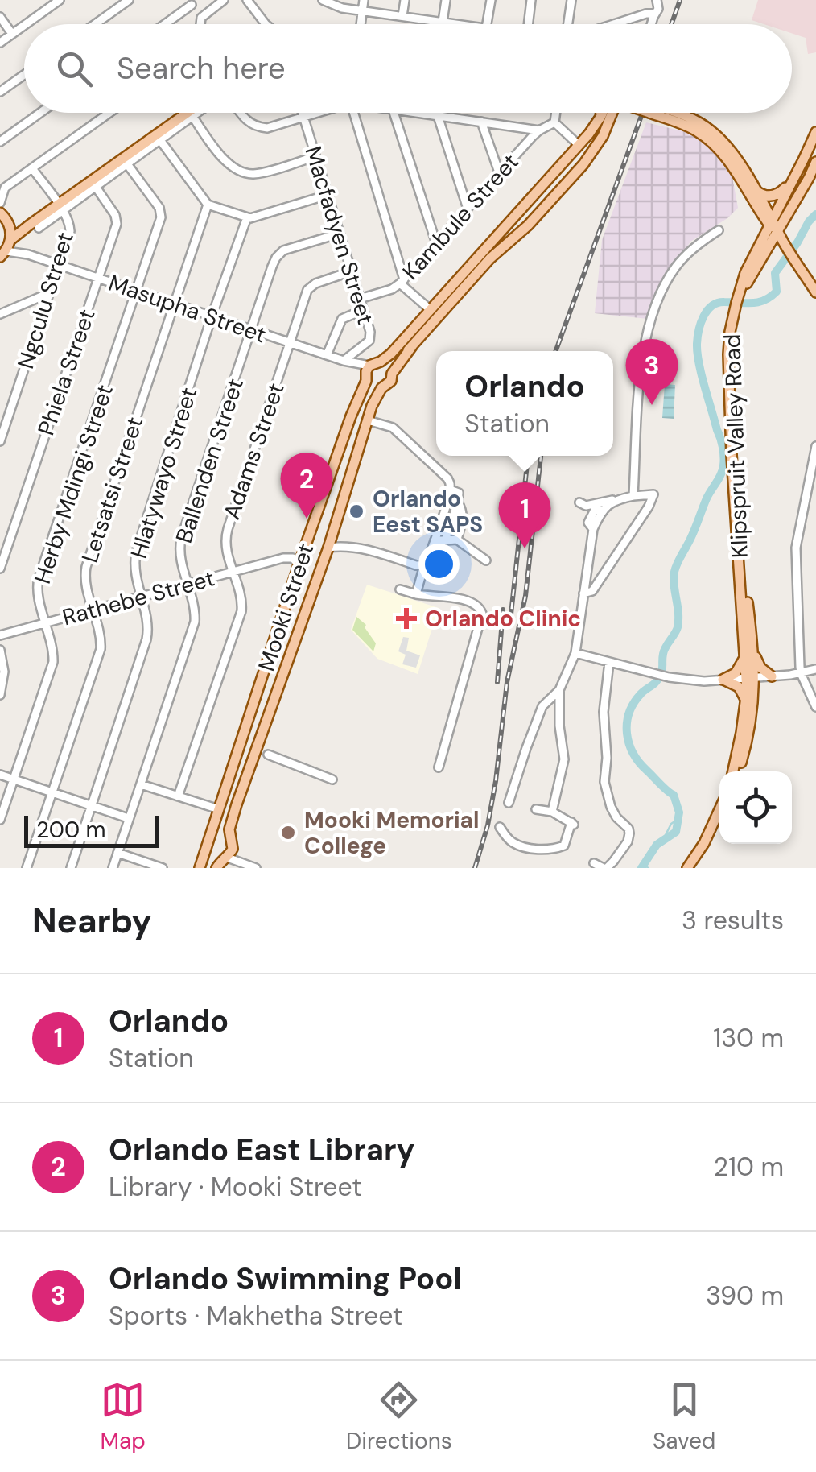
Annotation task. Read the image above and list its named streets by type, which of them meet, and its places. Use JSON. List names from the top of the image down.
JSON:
{
  "streets": {
    "main road": ["Klipspruit Valley Road", "Mooki Street"],
    "street": [
      "Kambule Street",
      "Macfadyen Street",
      "Ngculu Street",
      "Masupha Street",
      "Phiela Street",
      "Adams Street",
      "Ballenden Street",
      "Hlatywayo Street",
      "Herby Mdingi Street",
      "Letsatsi Street",
      "Rathebe Street"
    ]
  },
  "crossings": [
    ["Kambule Street", "Macfadyen Street"],
    ["Macfadyen Street", "Masupha Street"],
    ["Macfadyen Street", "Adams Street"],
    ["Macfadyen Street", "Ballenden Street"],
    ["Ngculu Street", "Masupha Street"],
    ["Masupha Street", "Phiela Street"],
    ["Masupha Street", "Adams Street"],
    ["Masupha Street", "Ballenden Street"],
    ["Masupha Street", "Hlatywayo Street"],
    ["Masupha Street", "Herby Mdingi Street"],
    ["Masupha Street", "Letsatsi Street"],
    ["Masupha Street", "Mooki Street"],
    ["Adams Street", "Rathebe Street"],
    ["Ballenden Street", "Rathebe Street"],
    ["Hlatywayo Street", "Rathebe Street"],
    ["Herby Mdingi Street", "Rathebe Street"],
    ["Letsatsi Street", "Rathebe Street"],
    ["Rathebe Street", "Mooki Street"]
  ],
  "places": {
    "other": ["Orlando Eest SAPS", "Mooki Memorial College"],
    "health": ["Orlando Clinic"]
  },
  "scale_bar": "200 m",
  "page": {
    "search": "Search here",
    "pins": ["3", "2", "1"],
    "popup": ["Orlando", "Station"],
    "scale": "200 m",
    "heading": ["Nearby", "3 results"],
    "list": [
      {
        "mark": "1",
        "name": "Orlando",
        "note": "Station",
        "value": "130 m"
      },
      {
        "mark": "2",
        "name": "Orlando East Library",
        "note": "Library · Mooki Street",
        "value": "210 m"
      },
      {
        "mark": "3",
        "name": "Orlando Swimming Pool",
        "note": "Sports · Makhetha Street",
        "value": "390 m"
      }
    ],
    "nav": ["Map", "Directions", "Saved"]
  }
}
